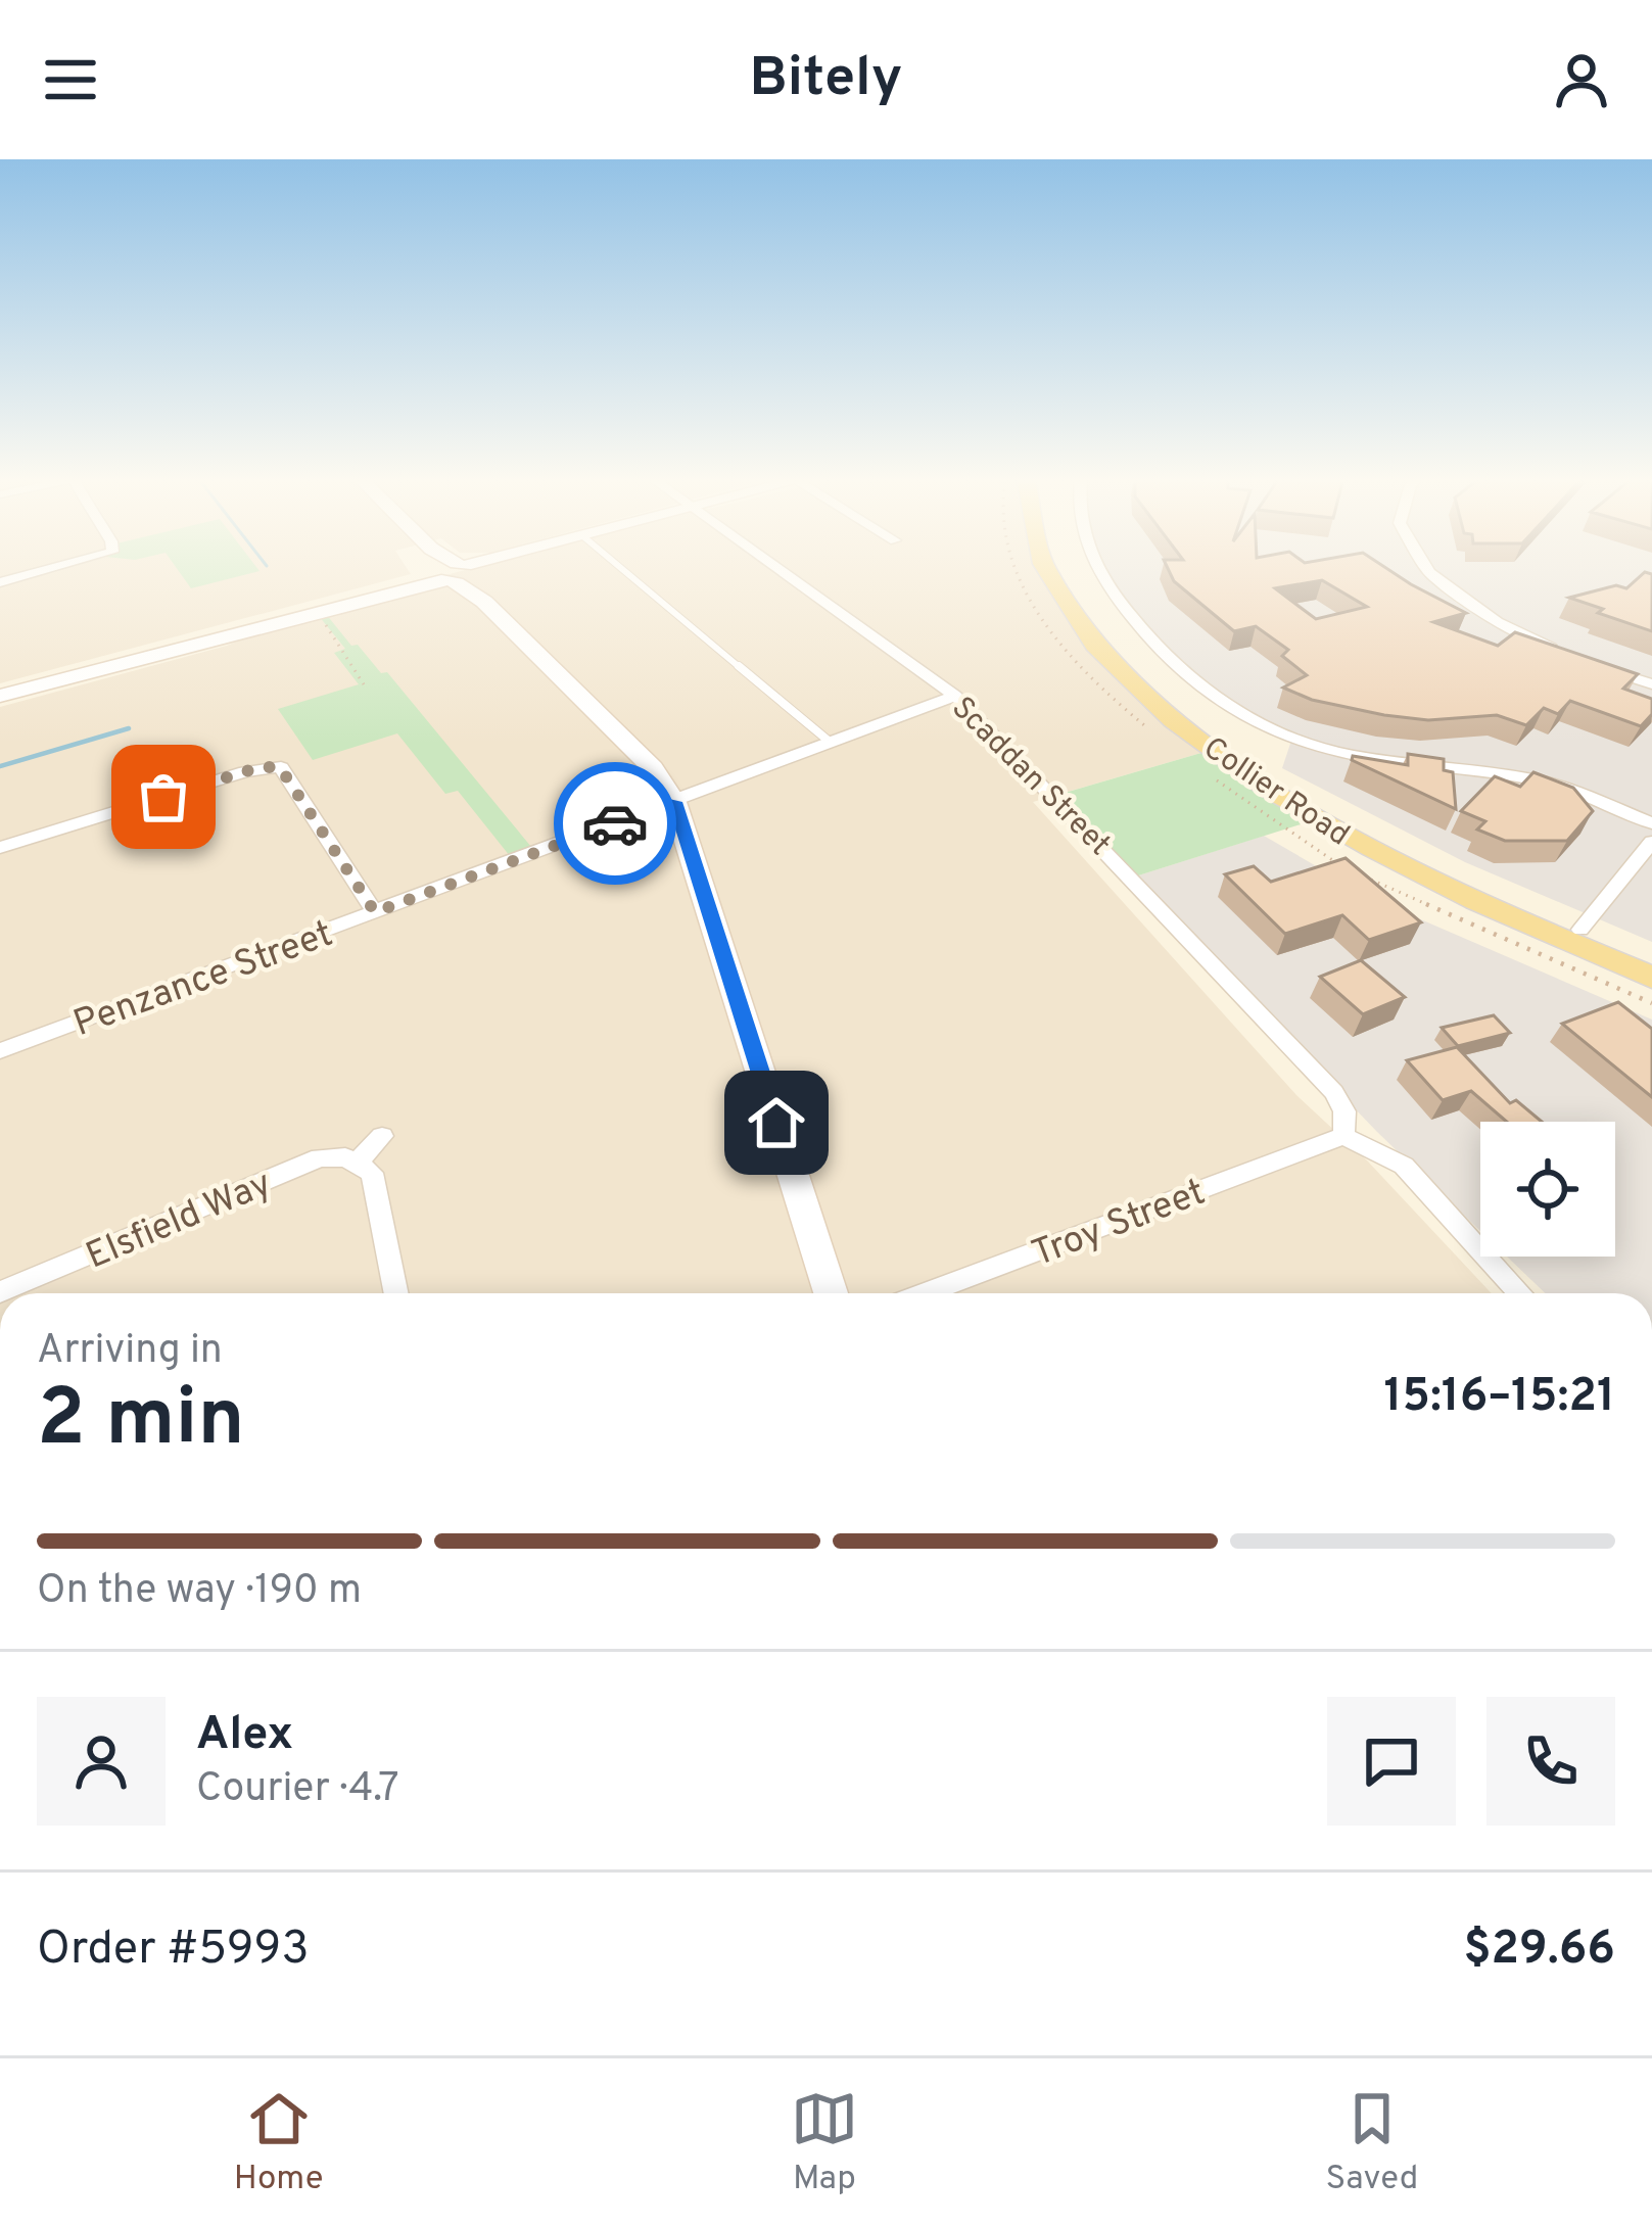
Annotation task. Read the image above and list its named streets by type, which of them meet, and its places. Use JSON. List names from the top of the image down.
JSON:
{
  "streets": {
    "main road": ["Collier Road"],
    "street": [
      "Scaddan Street",
      "Penzance Street",
      "Elsfield Way",
      "Troy Street"
    ]
  },
  "crossings": [
    ["Scaddan Street", "Penzance Street"],
    ["Scaddan Street", "Troy Street"]
  ],
  "page": {
    "header": "Bitely",
    "heading": ["2 min", "Arriving in", "15:16–15:21"],
    "panel": [
      "Alex",
      "Courier · 4.7",
      "Order #5993",
      "$29.66"
    ],
    "bar": "On the way · 190 m",
    "tabs": ["Home", "Map", "Saved"]
  }
}
